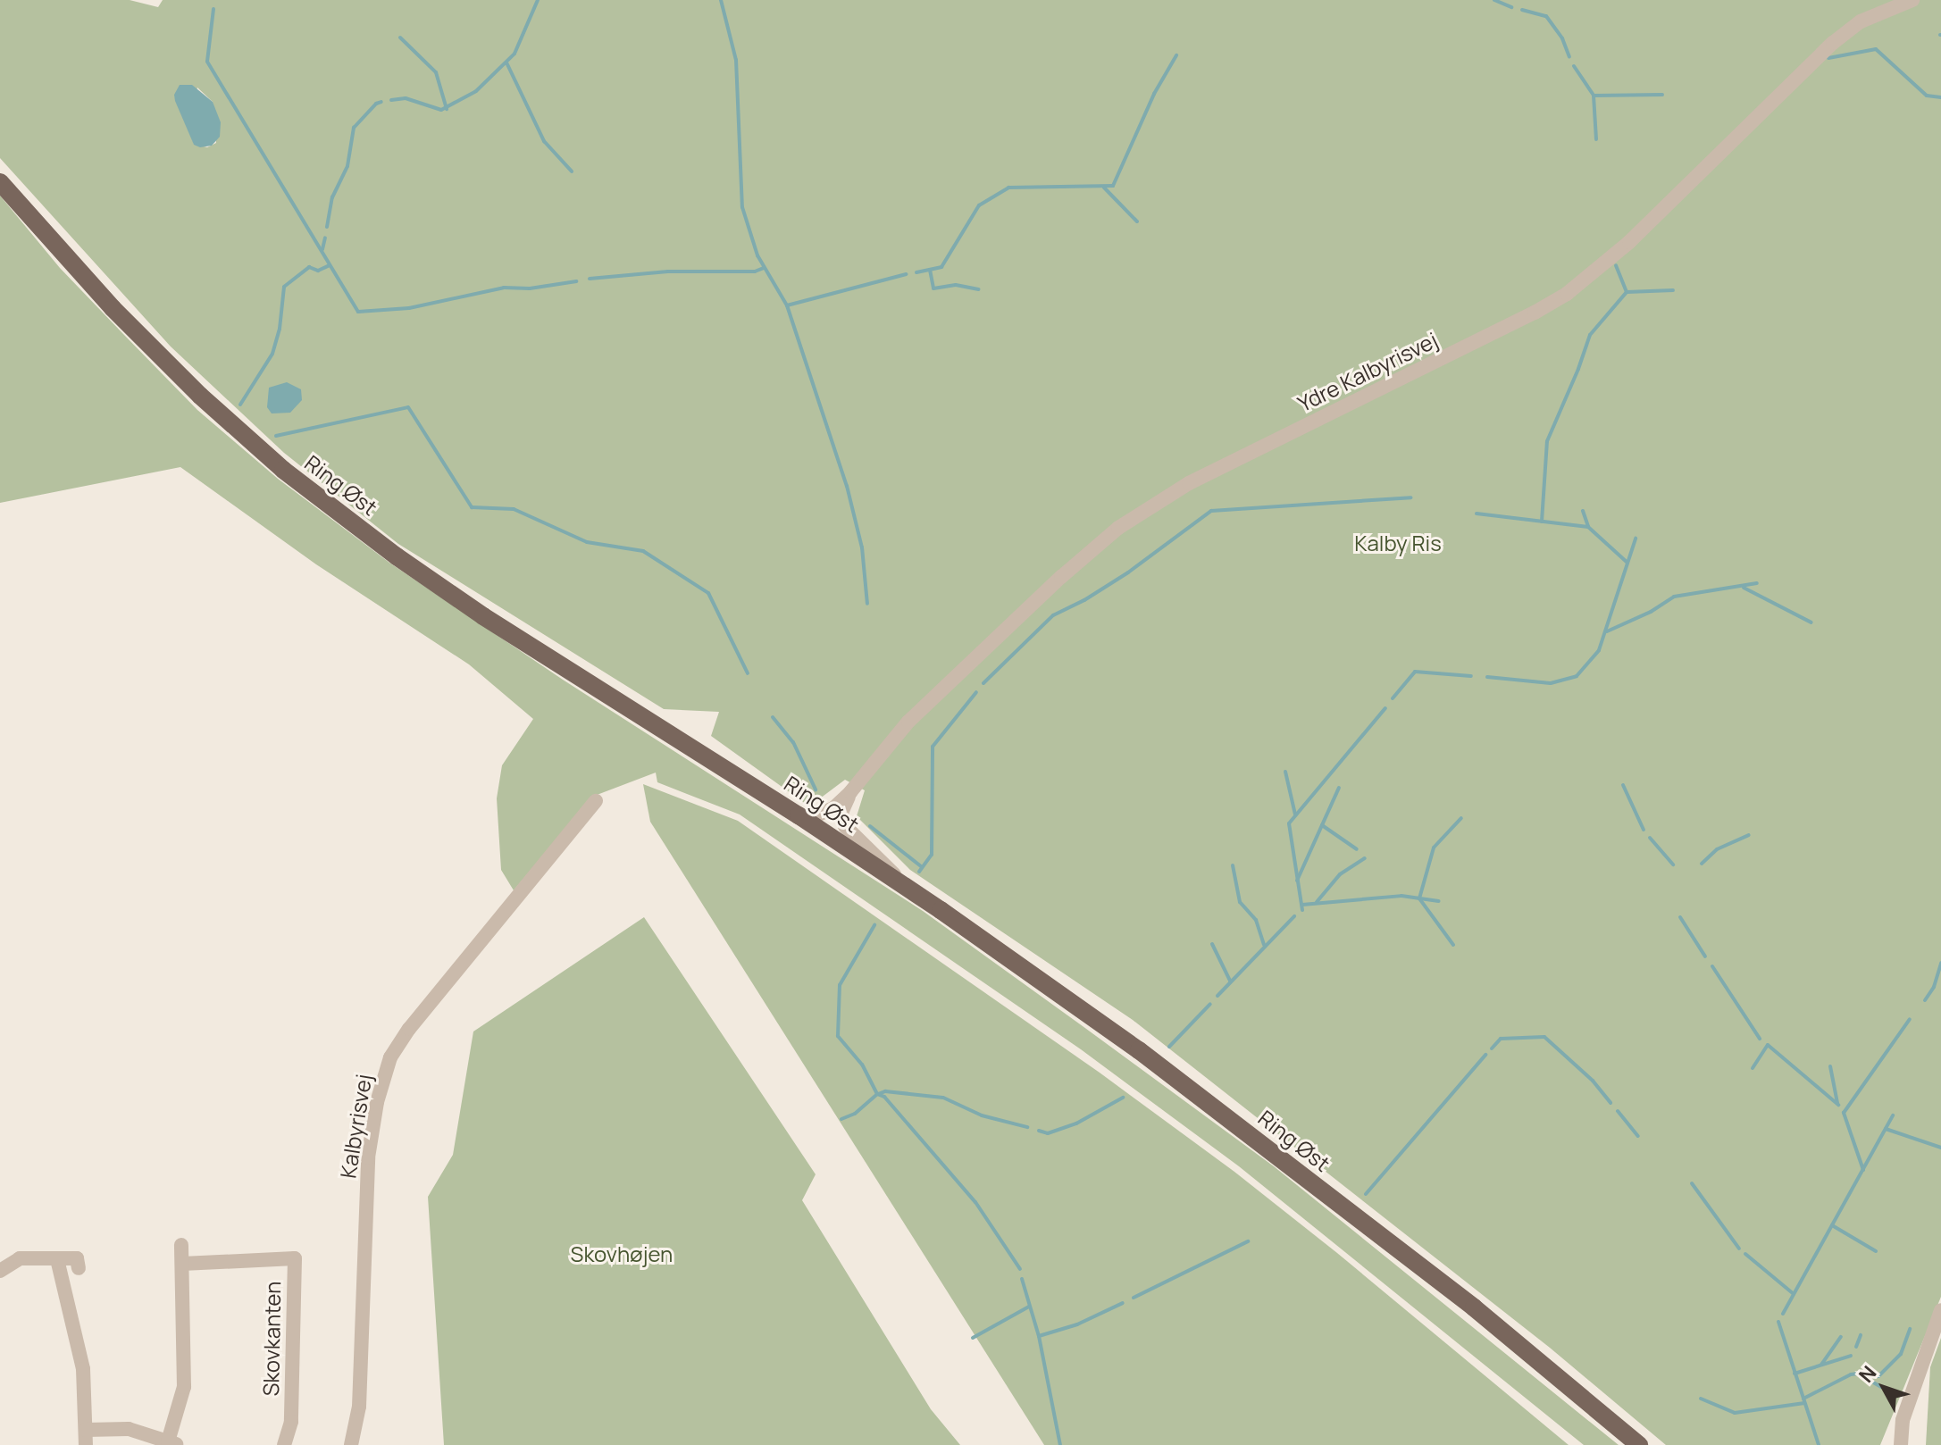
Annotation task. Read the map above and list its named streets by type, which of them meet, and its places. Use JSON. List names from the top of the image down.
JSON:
{
  "streets": {
    "main road": ["Ring Øst"],
    "street": ["Ydre Kalbyrisvej", "Kalbyrisvej", "Skovkanten"]
  },
  "crossings": [
    ["Ydre Kalbyrisvej", "Ring Øst"]
  ],
  "parks": ["Kalby Ris", "Skovhøjen"],
  "north": "top left"
}
